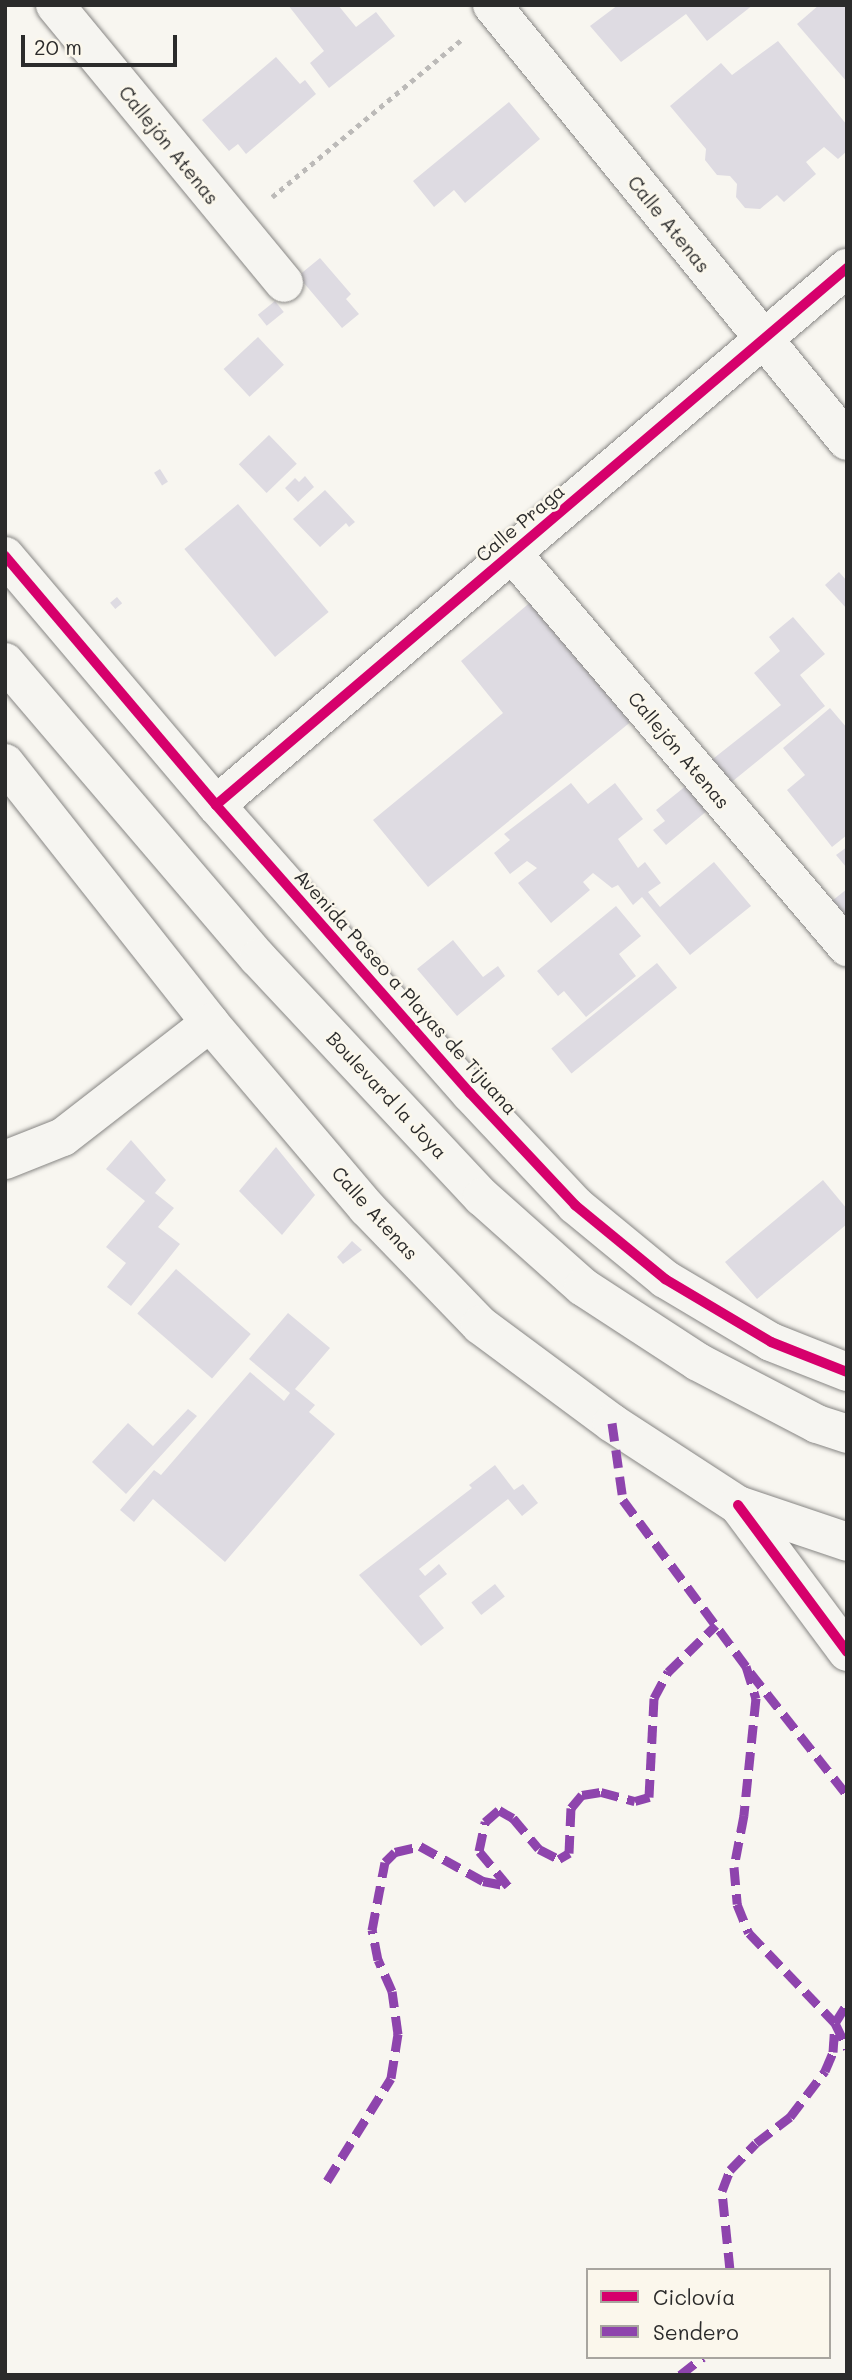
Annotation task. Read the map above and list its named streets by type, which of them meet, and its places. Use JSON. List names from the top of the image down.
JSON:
{
  "streets": {
    "street": [
      "Callejón Atenas",
      "Calle Atenas",
      "Calle Praga",
      "Avenida Paseo a Playas de Tijuana",
      "Boulevard la Joya"
    ]
  },
  "crossings": [
    ["Callejón Atenas", "Calle Praga"],
    ["Calle Atenas", "Calle Praga"],
    ["Calle Praga", "Avenida Paseo a Playas de Tijuana"]
  ],
  "legend": ["Ciclovía", "Sendero"],
  "scale_bar": "20 m"
}
